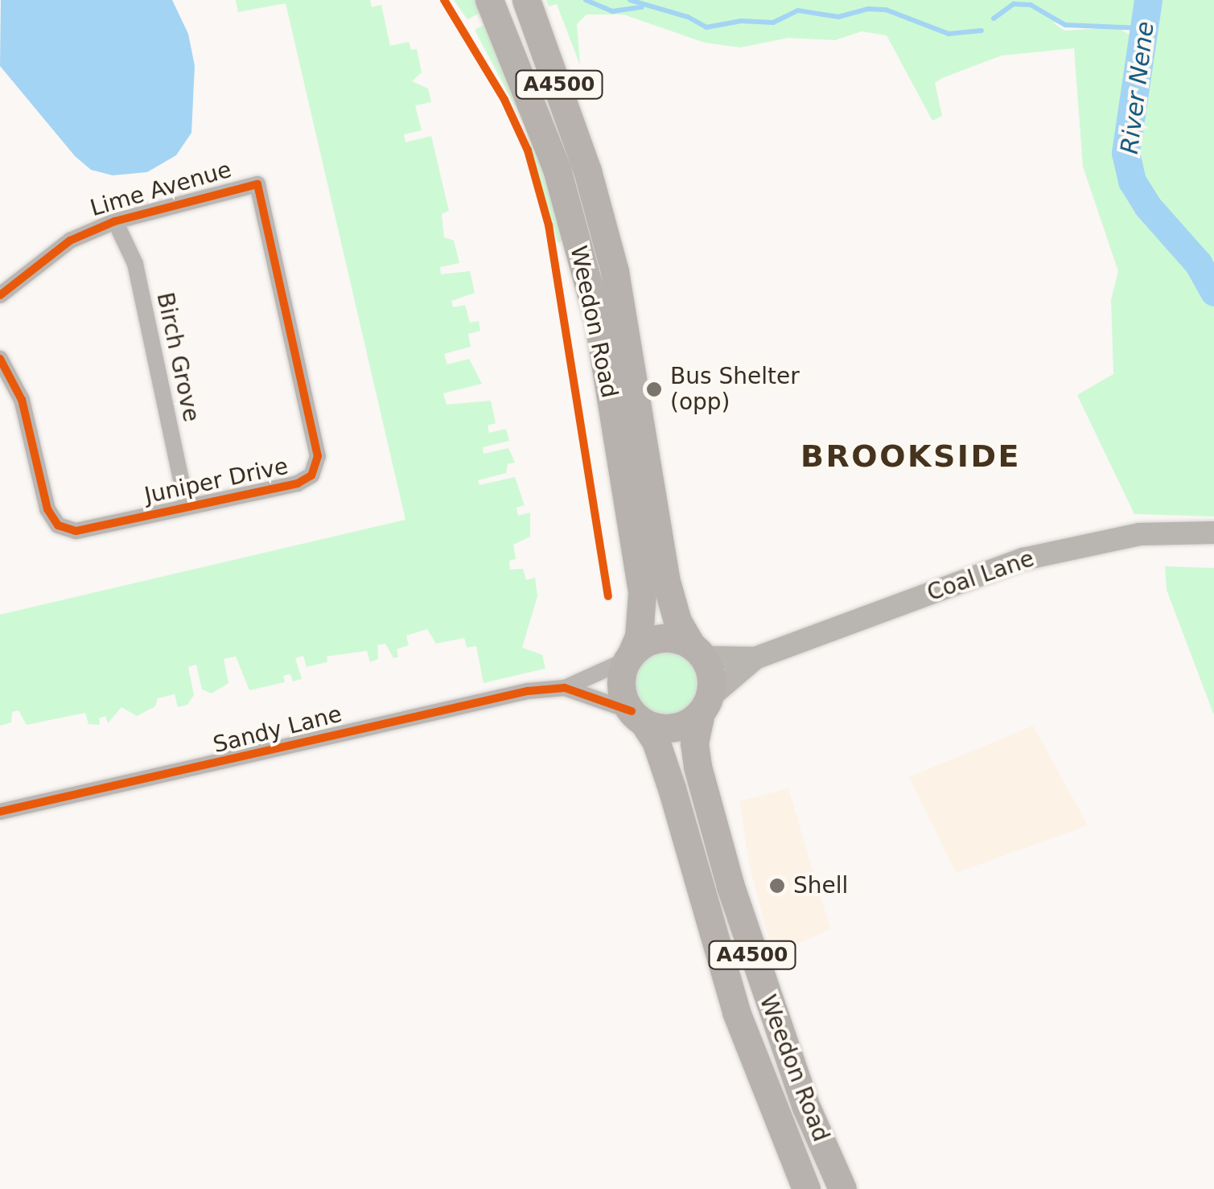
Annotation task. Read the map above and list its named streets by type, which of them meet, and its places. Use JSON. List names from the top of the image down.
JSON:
{
  "streets": {
    "highway": ["A4500", "Weedon Road"],
    "street": [
      "Lime Avenue",
      "Birch Grove",
      "Juniper Drive",
      "Coal Lane",
      "Sandy Lane"
    ]
  },
  "crossings": [
    ["Lime Avenue", "Birch Grove"],
    ["Lime Avenue", "Juniper Drive"],
    ["Weedon Road", "Coal Lane"],
    ["Birch Grove", "Juniper Drive"]
  ],
  "districts": ["BROOKSIDE"],
  "water": ["River Nene"],
  "places": ["Bus Shelter (opp)", "Shell"]
}
